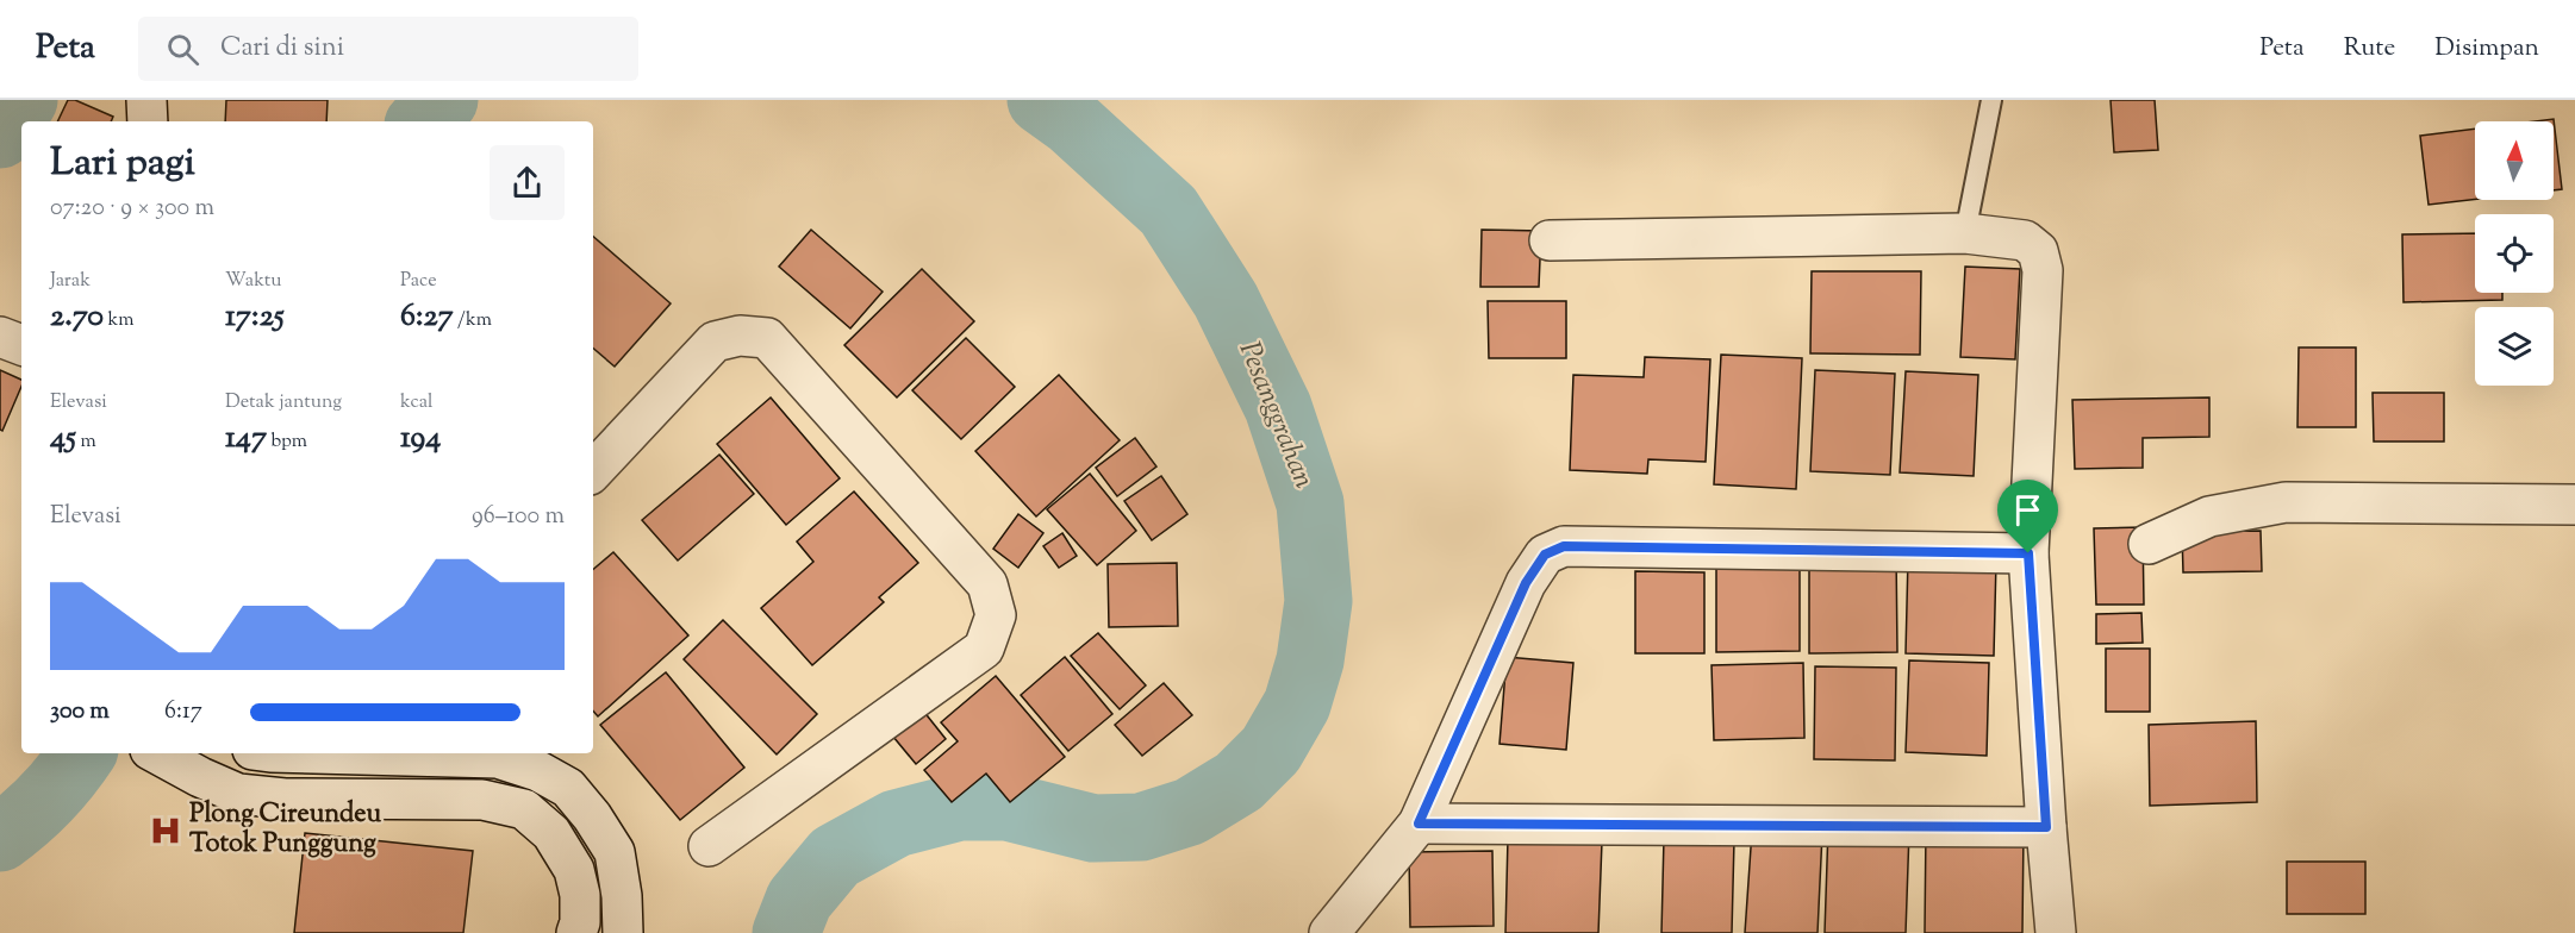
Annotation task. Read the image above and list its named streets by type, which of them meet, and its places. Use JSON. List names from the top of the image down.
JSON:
{
  "water": ["Pesanggrahan"],
  "places": {
    "hospital": ["Plong Cireundeu Totok Punggung"]
  },
  "north": "top",
  "page": {
    "header": "Peta",
    "search": "Cari di sini",
    "nav": ["Peta", "Rute", "Disimpan"],
    "heading": ["Lari pagi", "07:20 · 9 × 300 m"],
    "stats": [
      ["Jarak", "2.70 km"],
      ["Waktu", "17:25"],
      ["Pace", "6:27 /km"],
      ["Elevasi", "45 m"],
      ["Detak jantung", "147 bpm"],
      ["kcal", "194"]
    ],
    "chart": ["Elevasi", "96–100 m"],
    "list": [
      {
        "name": "300 m",
        "note": "6:17"
      }
    ]
  }
}
